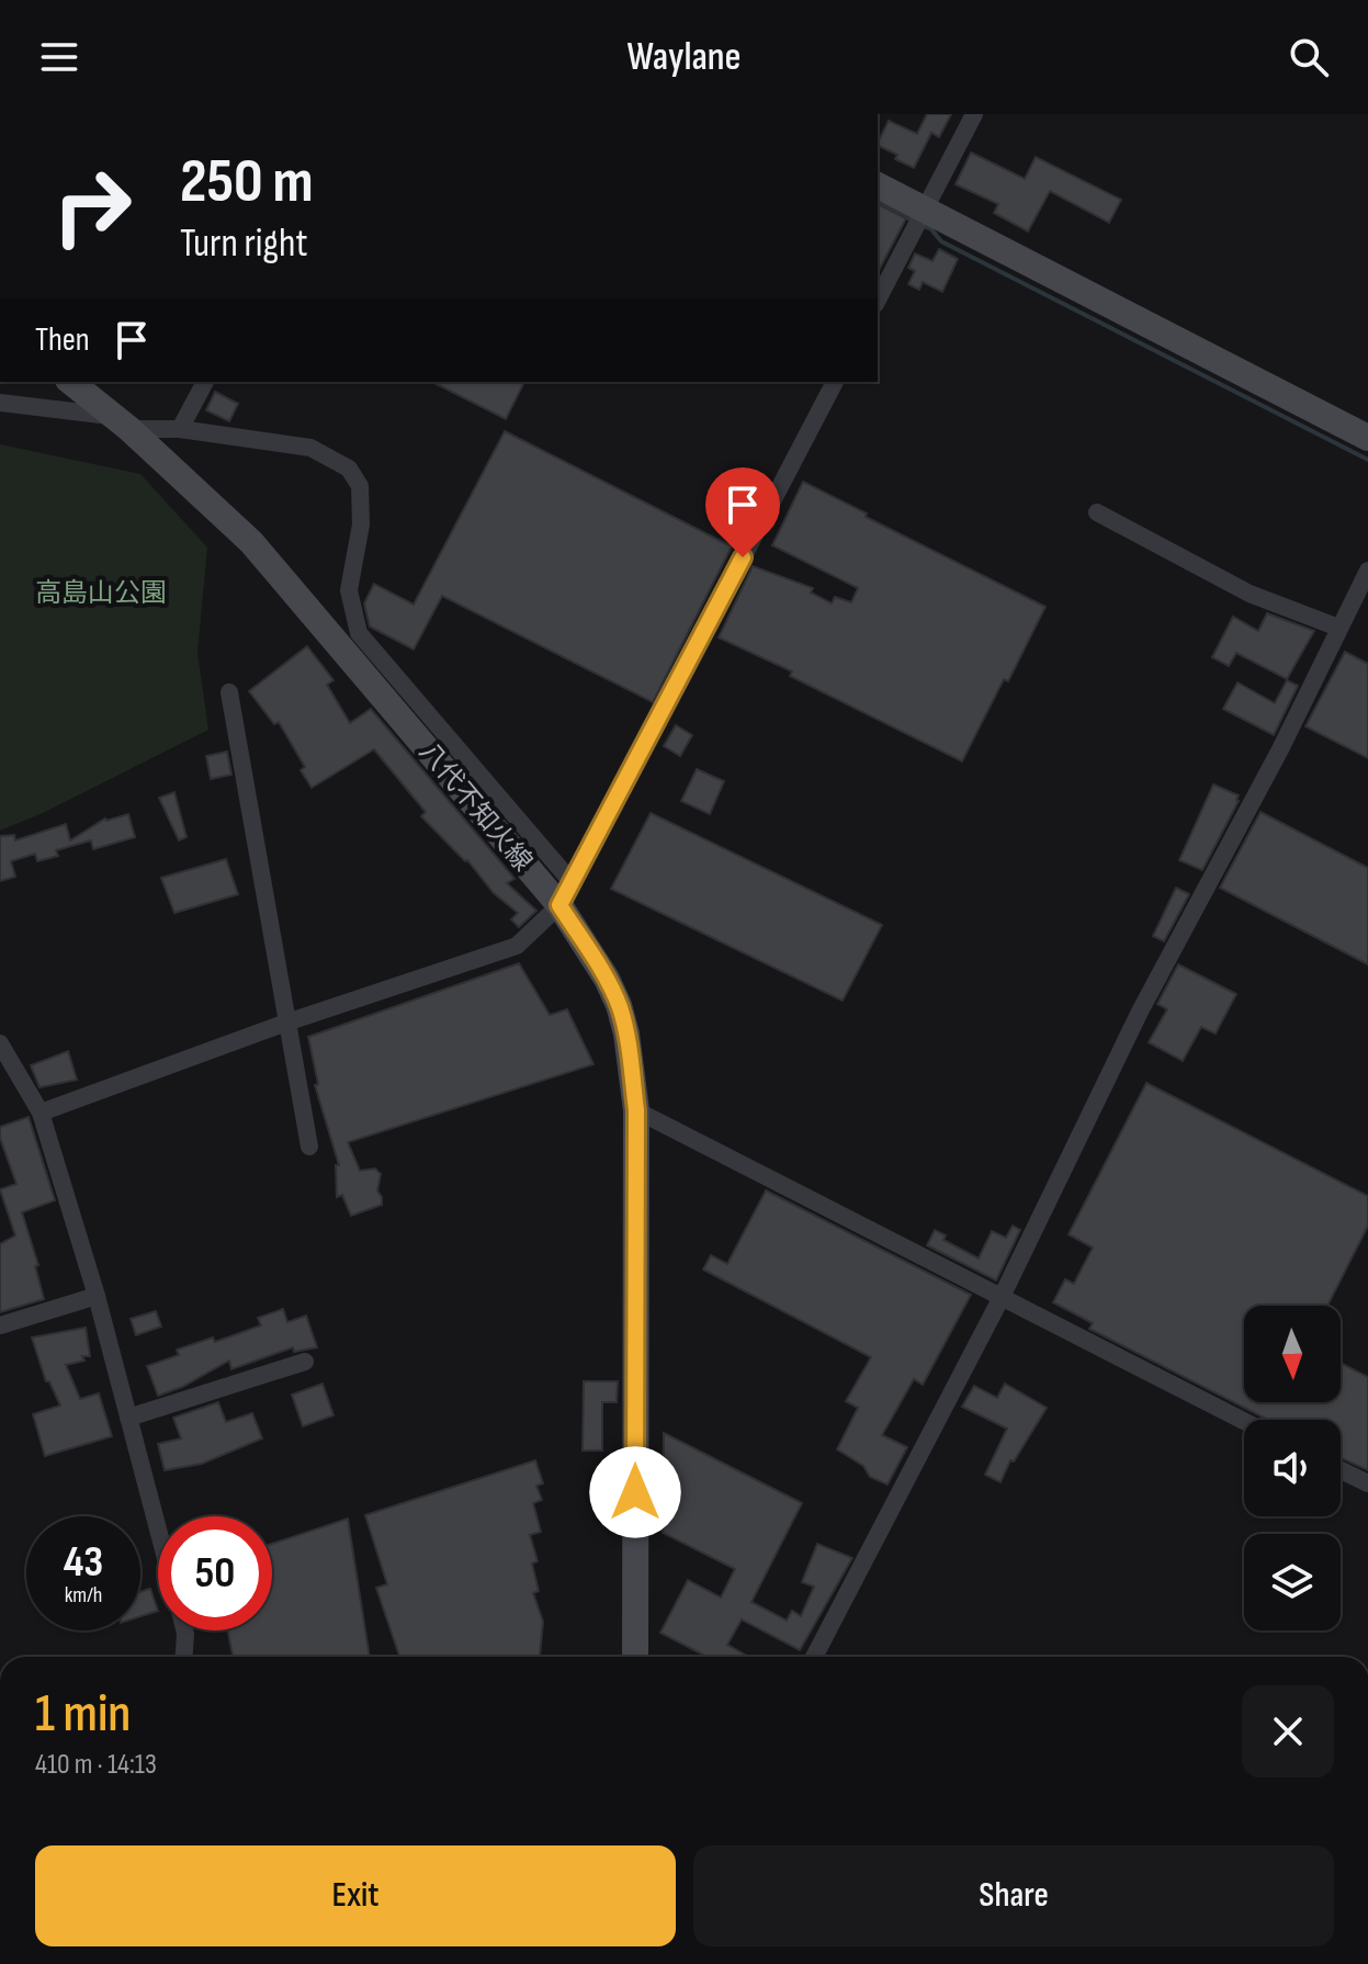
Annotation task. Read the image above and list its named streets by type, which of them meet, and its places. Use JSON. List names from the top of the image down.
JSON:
{
  "streets": {
    "main road": ["八代不知火線"]
  },
  "parks": ["高島山公園"],
  "north": "bottom",
  "page": {
    "header": "Waylane",
    "turn": ["250 m", "Turn right"],
    "then": "Then",
    "speed": "43 km/h",
    "limit": "50",
    "heading": ["1 min", "410 m · 14:13"],
    "buttons": ["Exit", "Share"]
  }
}
